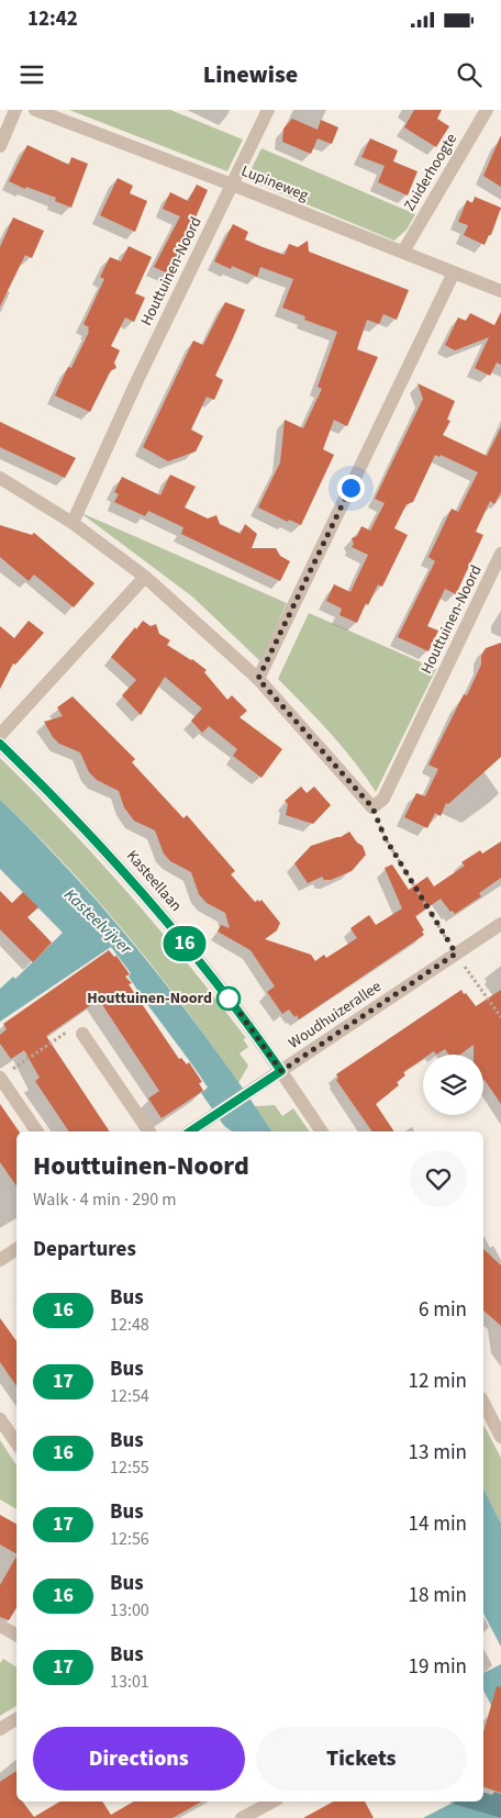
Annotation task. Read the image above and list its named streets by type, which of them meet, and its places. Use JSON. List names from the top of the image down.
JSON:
{
  "streets": {
    "street": [
      "Zuiderhoogte",
      "Lupineweg",
      "Houttuinen-Noord",
      "Kasteellaan",
      "Woudhuizerallee"
    ]
  },
  "crossings": [
    ["Zuiderhoogte", "Lupineweg"],
    ["Lupineweg", "Houttuinen-Noord"],
    ["Kasteellaan", "Woudhuizerallee"]
  ],
  "water": ["Kasteelvijver"],
  "places": ["Houttuinen-Noord"],
  "lines": ["bus line 16"],
  "page": {
    "status": "12:42",
    "header": "Linewise",
    "on_map": "16",
    "heading": [
      ["Houttuinen-Noord", "Walk · 4 min · 290 m"],
      "Departures"
    ],
    "list": [
      {
        "mark": "16",
        "name": "Bus",
        "note": "12:48",
        "value": "6 min"
      },
      {
        "mark": "17",
        "name": "Bus",
        "note": "12:54",
        "value": "12 min"
      },
      {
        "mark": "16",
        "name": "Bus",
        "note": "12:55",
        "value": "13 min"
      },
      {
        "mark": "17",
        "name": "Bus",
        "note": "12:56",
        "value": "14 min"
      },
      {
        "mark": "16",
        "name": "Bus",
        "note": "13:00",
        "value": "18 min"
      },
      {
        "mark": "17",
        "name": "Bus",
        "note": "13:01",
        "value": "19 min"
      }
    ],
    "buttons": ["Directions", "Tickets"]
  }
}
